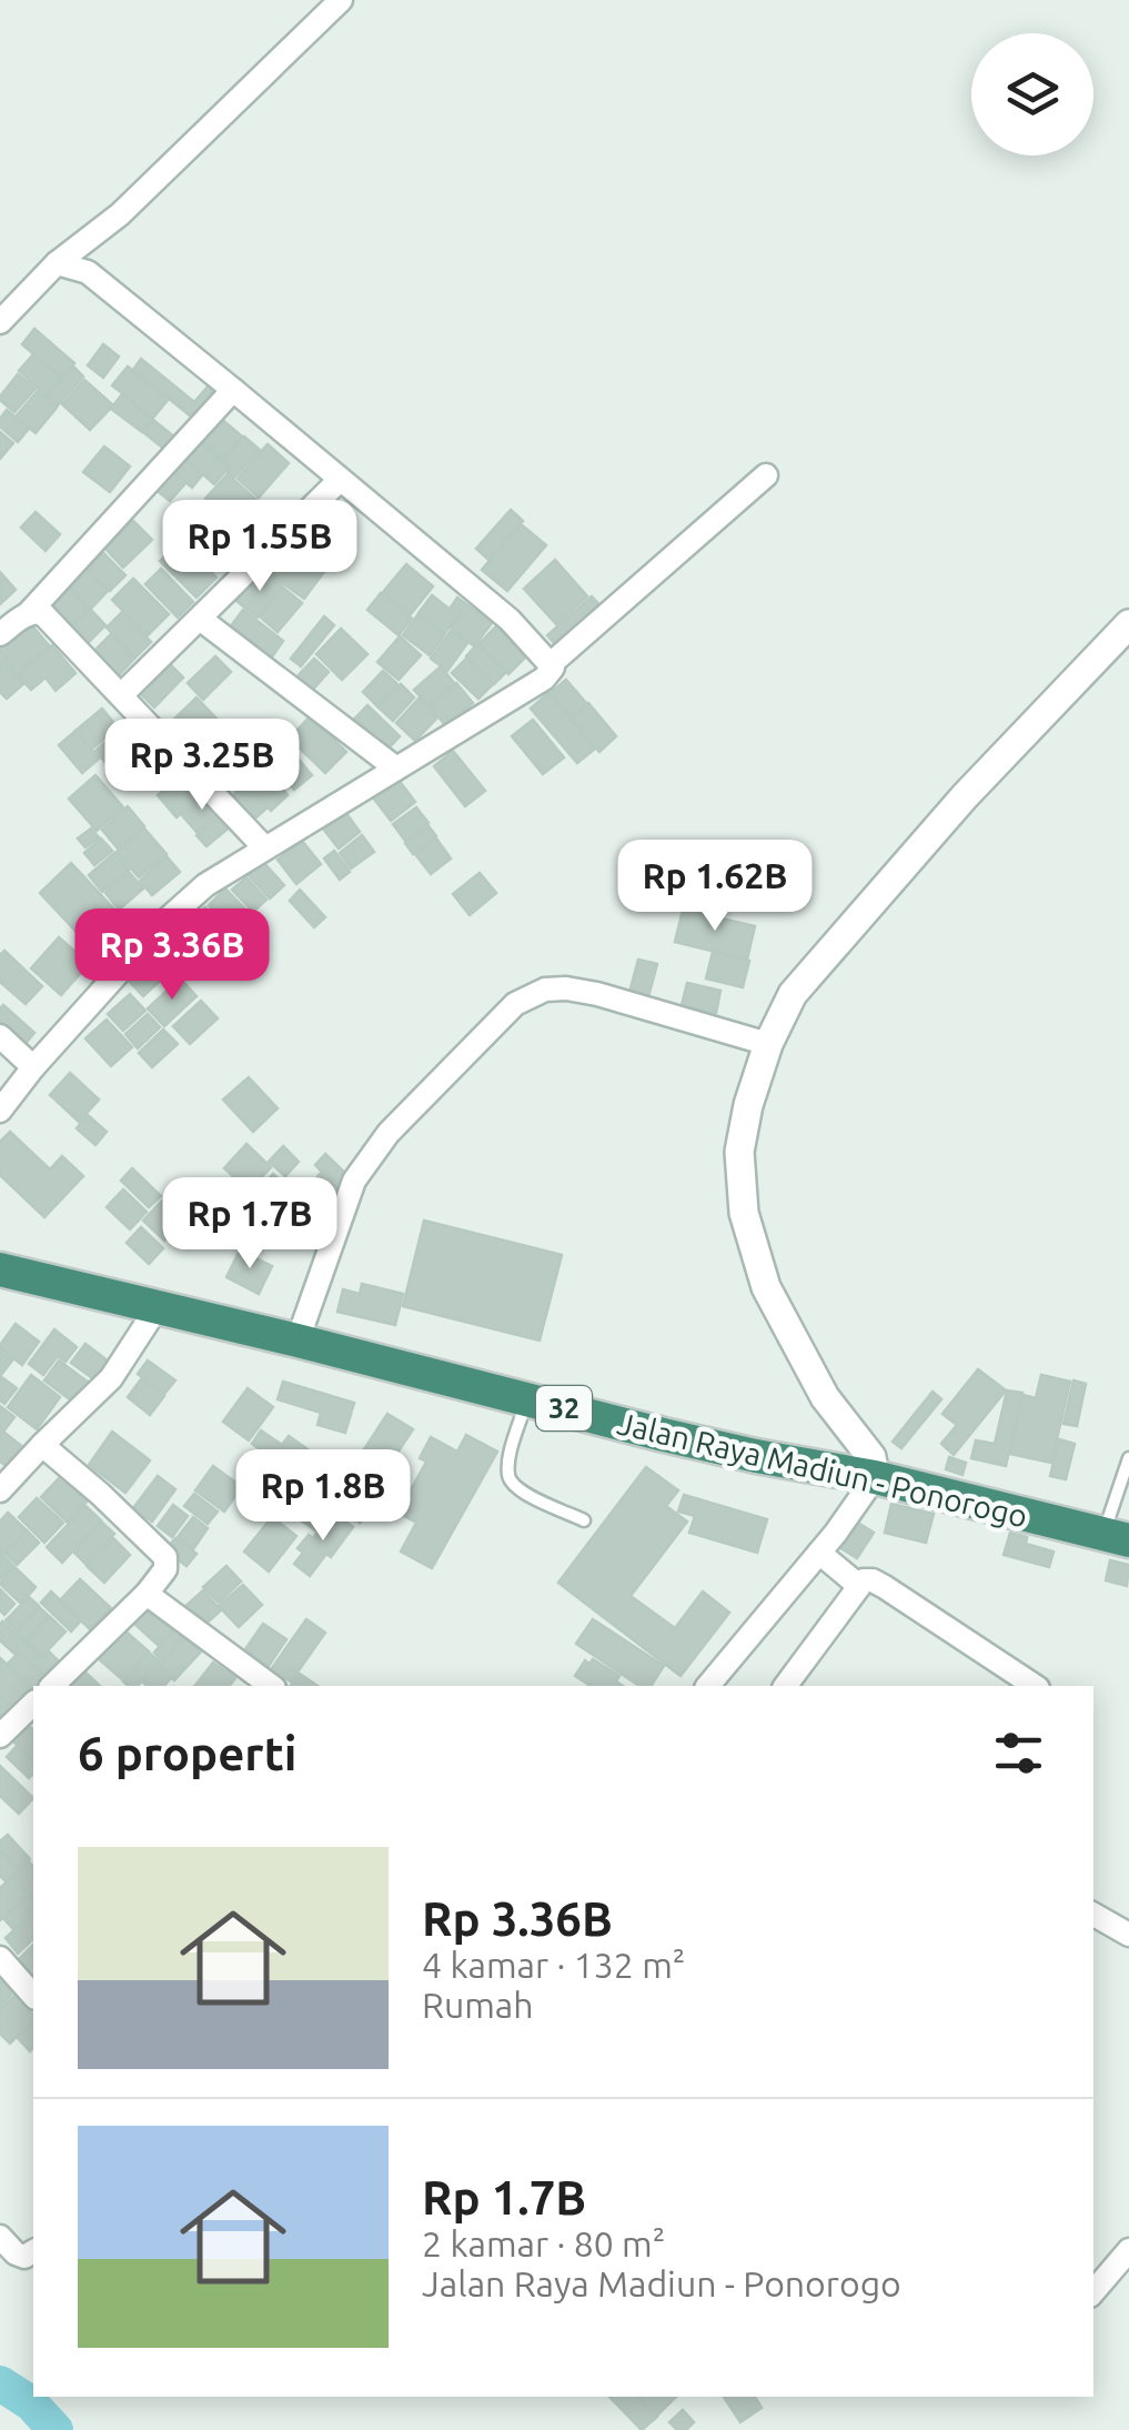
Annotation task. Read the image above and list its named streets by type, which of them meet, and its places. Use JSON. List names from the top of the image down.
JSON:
{
  "streets": {
    "highway": ["32", "Jalan Raya Madiun - Ponorogo"]
  },
  "page": {
    "price": [
      "Rp 1.55B",
      "Rp 3.25B",
      "Rp 1.62B",
      "Rp 3.36B",
      "Rp 1.7B",
      "Rp 1.8B"
    ],
    "heading": "6 properti",
    "list": [
      {
        "name": "Rp 3.36B",
        "note": "4 kamar · 132 m² · Rumah"
      },
      {
        "name": "Rp 1.7B",
        "note": "2 kamar · 80 m² · Jalan Raya Madiun - Ponorogo"
      }
    ]
  }
}
